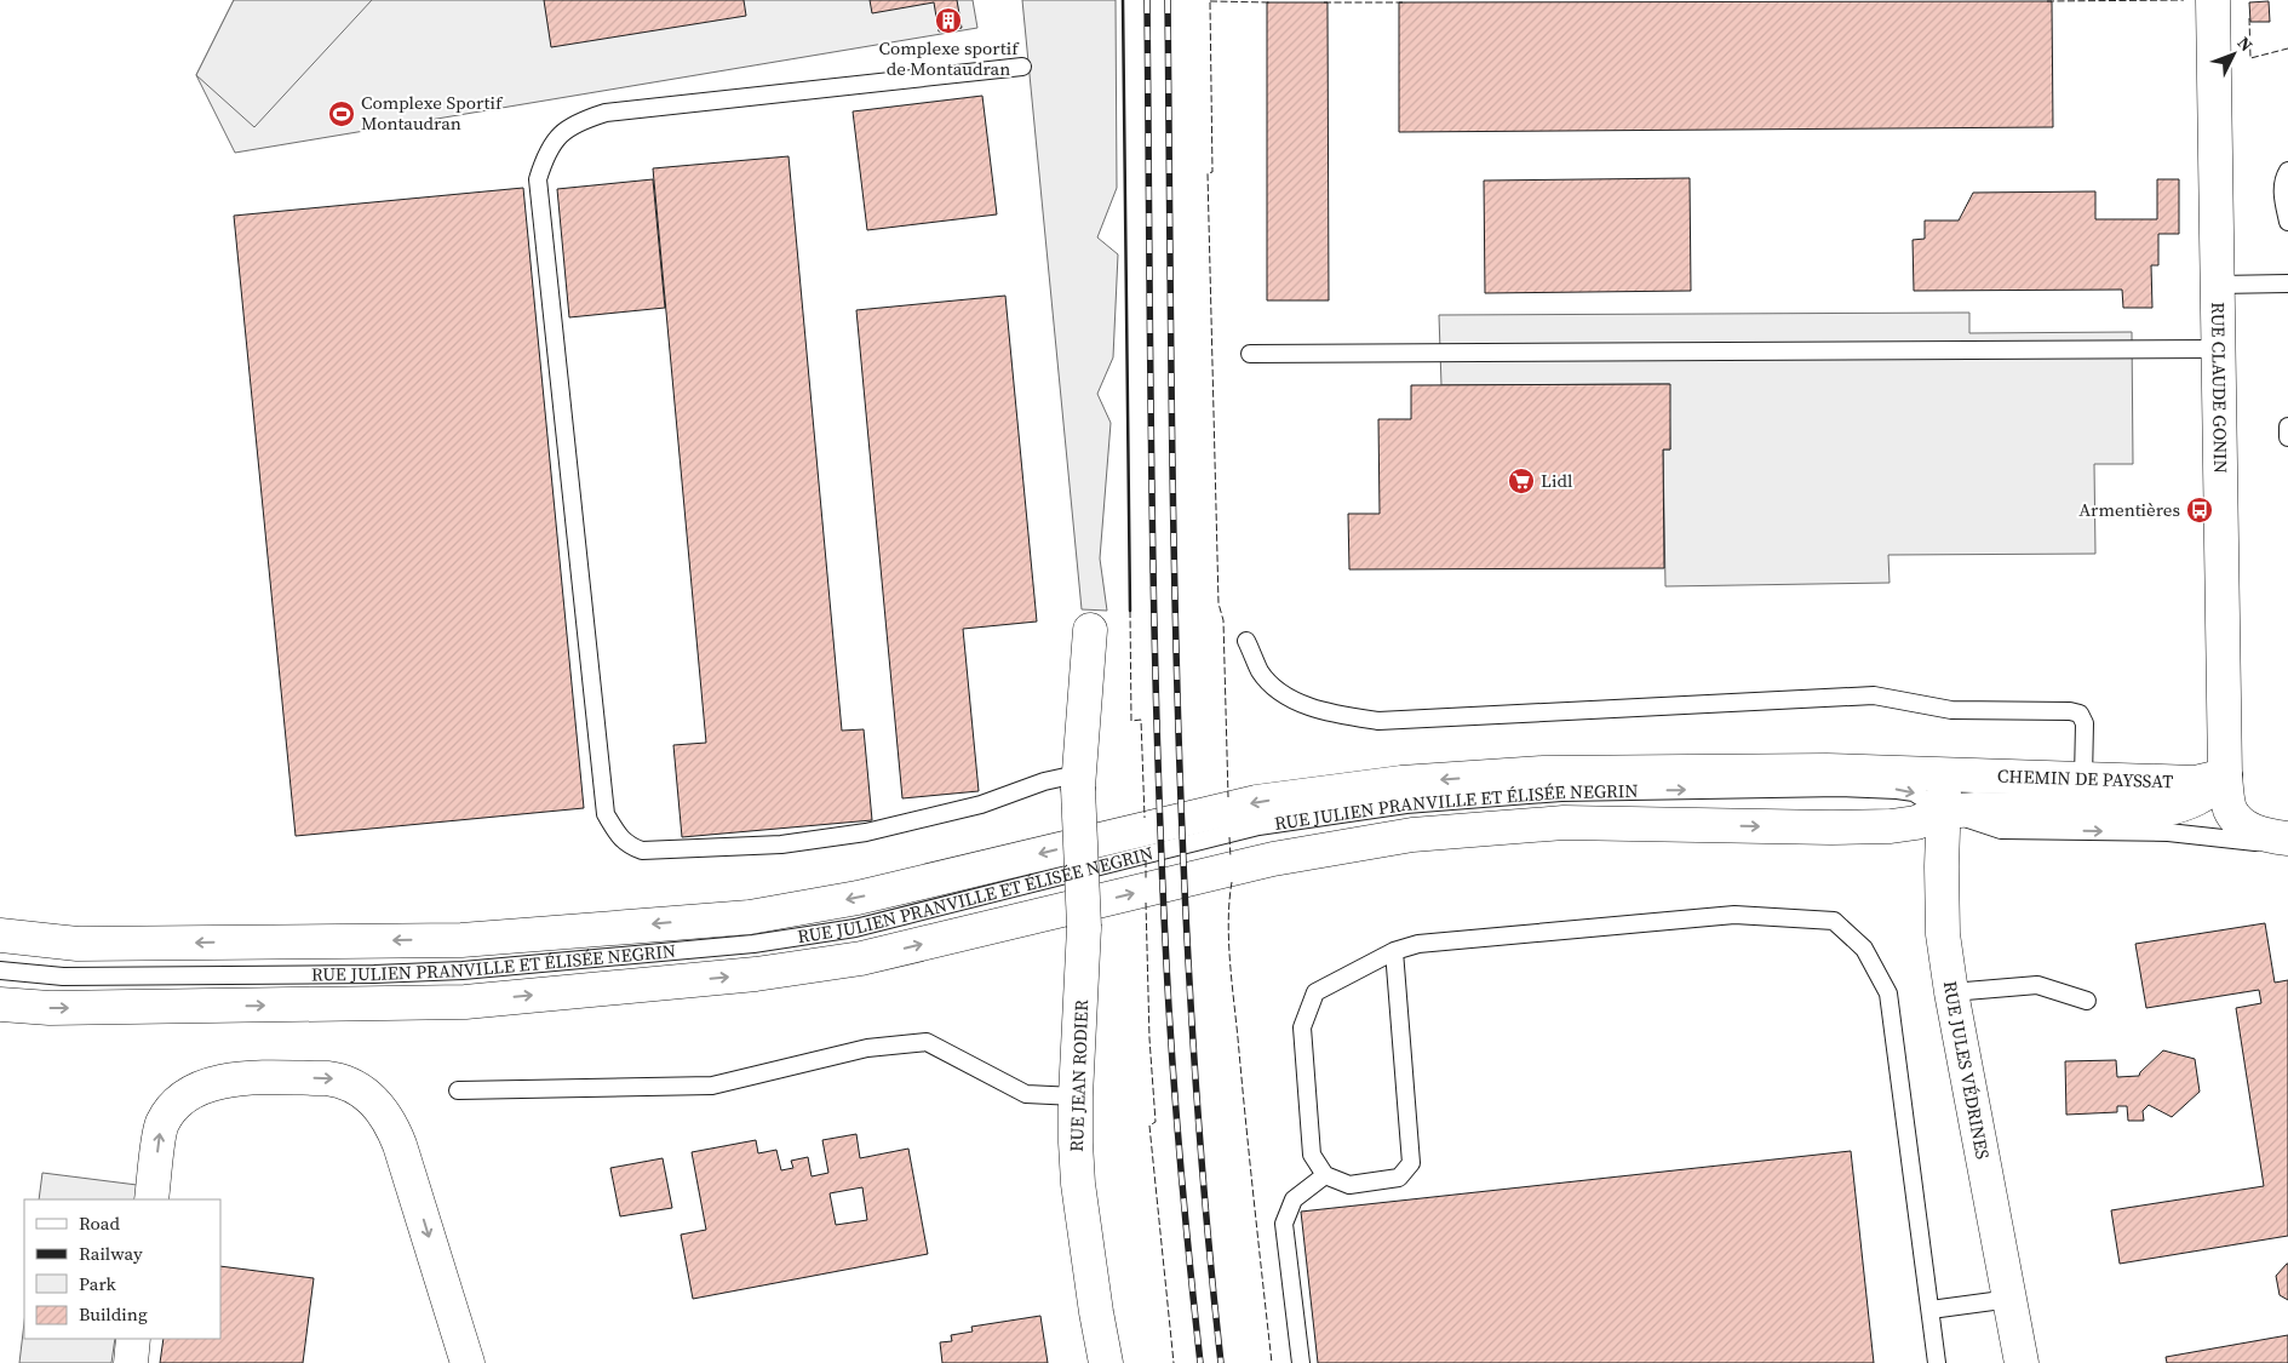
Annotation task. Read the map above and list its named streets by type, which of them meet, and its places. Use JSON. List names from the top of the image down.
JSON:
{
  "streets": {
    "street": [
      "RUE CLAUDE GONIN",
      "CHEMIN DE PAYSSAT",
      "RUE JULIEN PRANVILLE ET ÉLISÉE NEGRIN",
      "RUE JULES VÉDRINES",
      "RUE JEAN RODIER"
    ]
  },
  "crossings": [
    ["RUE CLAUDE GONIN", "CHEMIN DE PAYSSAT"],
    ["CHEMIN DE PAYSSAT", "RUE JULIEN PRANVILLE ET ÉLISÉE NEGRIN"],
    ["CHEMIN DE PAYSSAT", "RUE JULES VÉDRINES"],
    ["RUE JULIEN PRANVILLE ET ÉLISÉE NEGRIN", "RUE JULES VÉDRINES"]
  ],
  "places": {
    "building": ["Complexe sportif de Montaudran"],
    "sports": ["Complexe Sportif Montaudran"],
    "supermarket": ["Lidl"],
    "bus stop": ["Armentières"]
  },
  "legend": [
    "Road",
    "Railway",
    "Park",
    "Building"
  ],
  "north": "top right"
}
